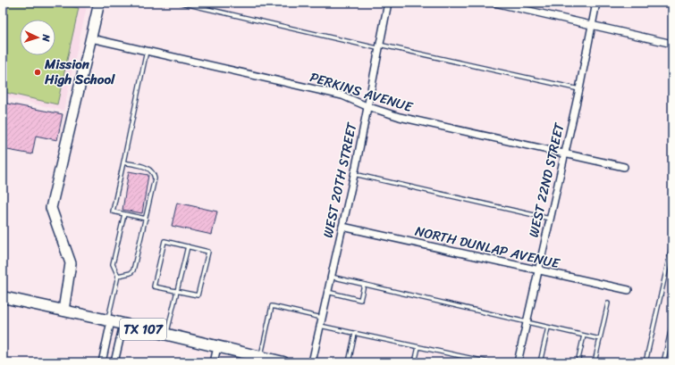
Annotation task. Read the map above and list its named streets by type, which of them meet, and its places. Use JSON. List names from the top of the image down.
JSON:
{
  "streets": {
    "main road": ["TX 107"],
    "street": [
      "PERKINS AVENUE",
      "WEST 20TH STREET",
      "WEST 22ND STREET",
      "NORTH DUNLAP AVENUE"
    ]
  },
  "crossings": [
    ["PERKINS AVENUE", "WEST 20TH STREET"],
    ["PERKINS AVENUE", "WEST 22ND STREET"],
    ["WEST 20TH STREET", "NORTH DUNLAP AVENUE"],
    ["WEST 22ND STREET", "NORTH DUNLAP AVENUE"]
  ],
  "places": ["Mission High School"],
  "north": "right"
}
